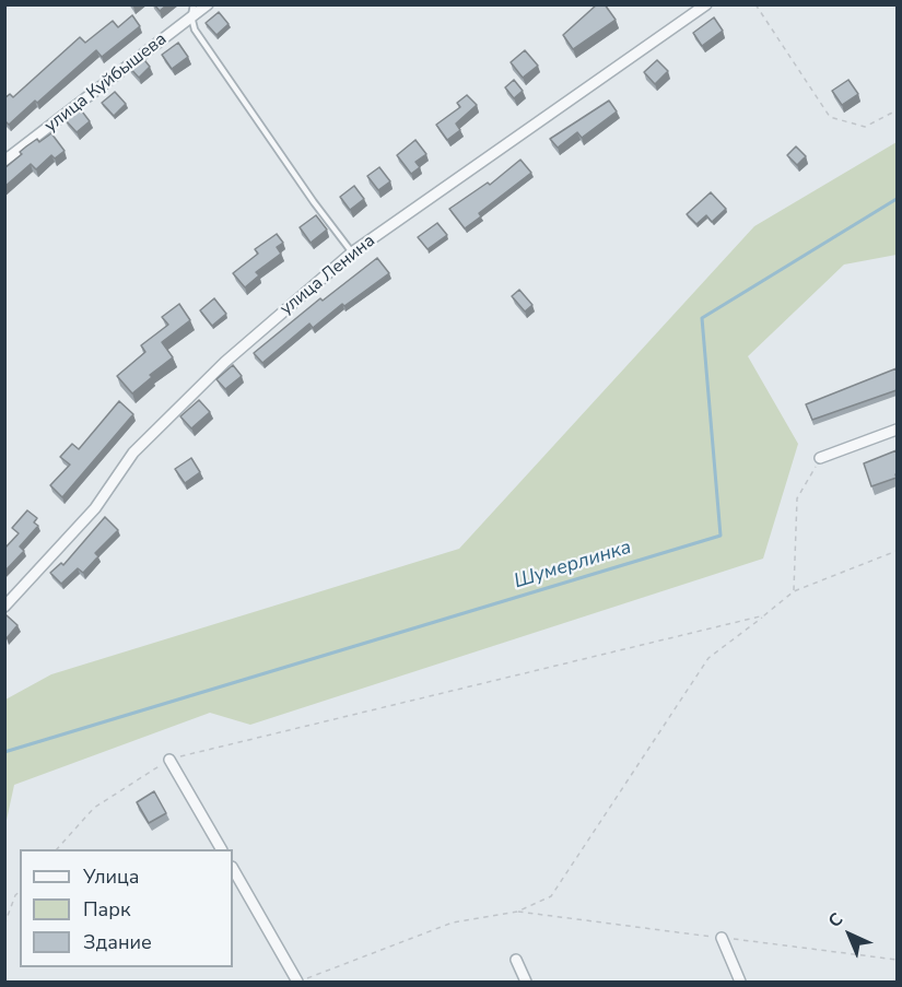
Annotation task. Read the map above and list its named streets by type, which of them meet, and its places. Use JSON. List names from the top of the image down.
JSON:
{
  "streets": {
    "street": ["улица Куйбышева", "улица Ленина"]
  },
  "water": ["Шумерлинка"],
  "legend": ["Улица", "Парк", "Здание"],
  "north": "top left"
}
